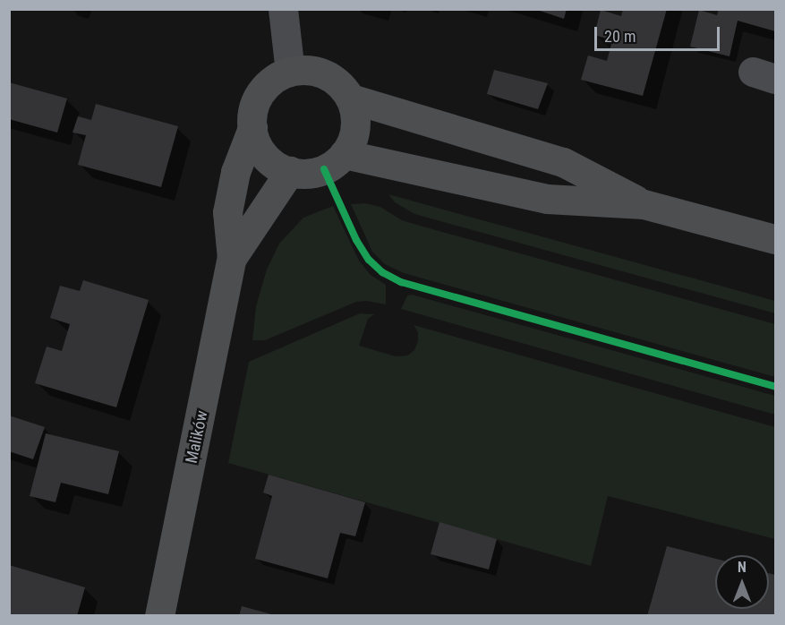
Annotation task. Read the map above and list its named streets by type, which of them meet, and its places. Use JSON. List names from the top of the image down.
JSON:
{
  "streets": {
    "main road": ["Malików"]
  },
  "scale_bar": "20 m",
  "north": "top"
}
